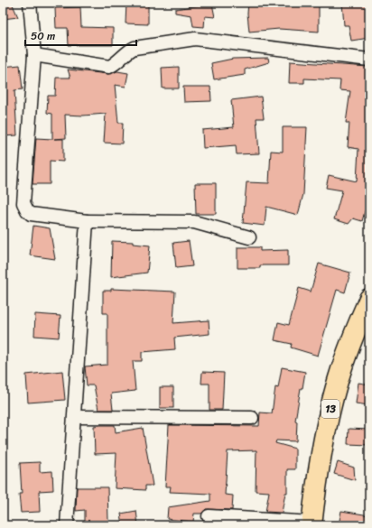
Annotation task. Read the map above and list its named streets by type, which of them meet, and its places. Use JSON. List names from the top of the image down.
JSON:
{
  "streets": {
    "highway": ["13"]
  },
  "scale_bar": "50 m"
}
